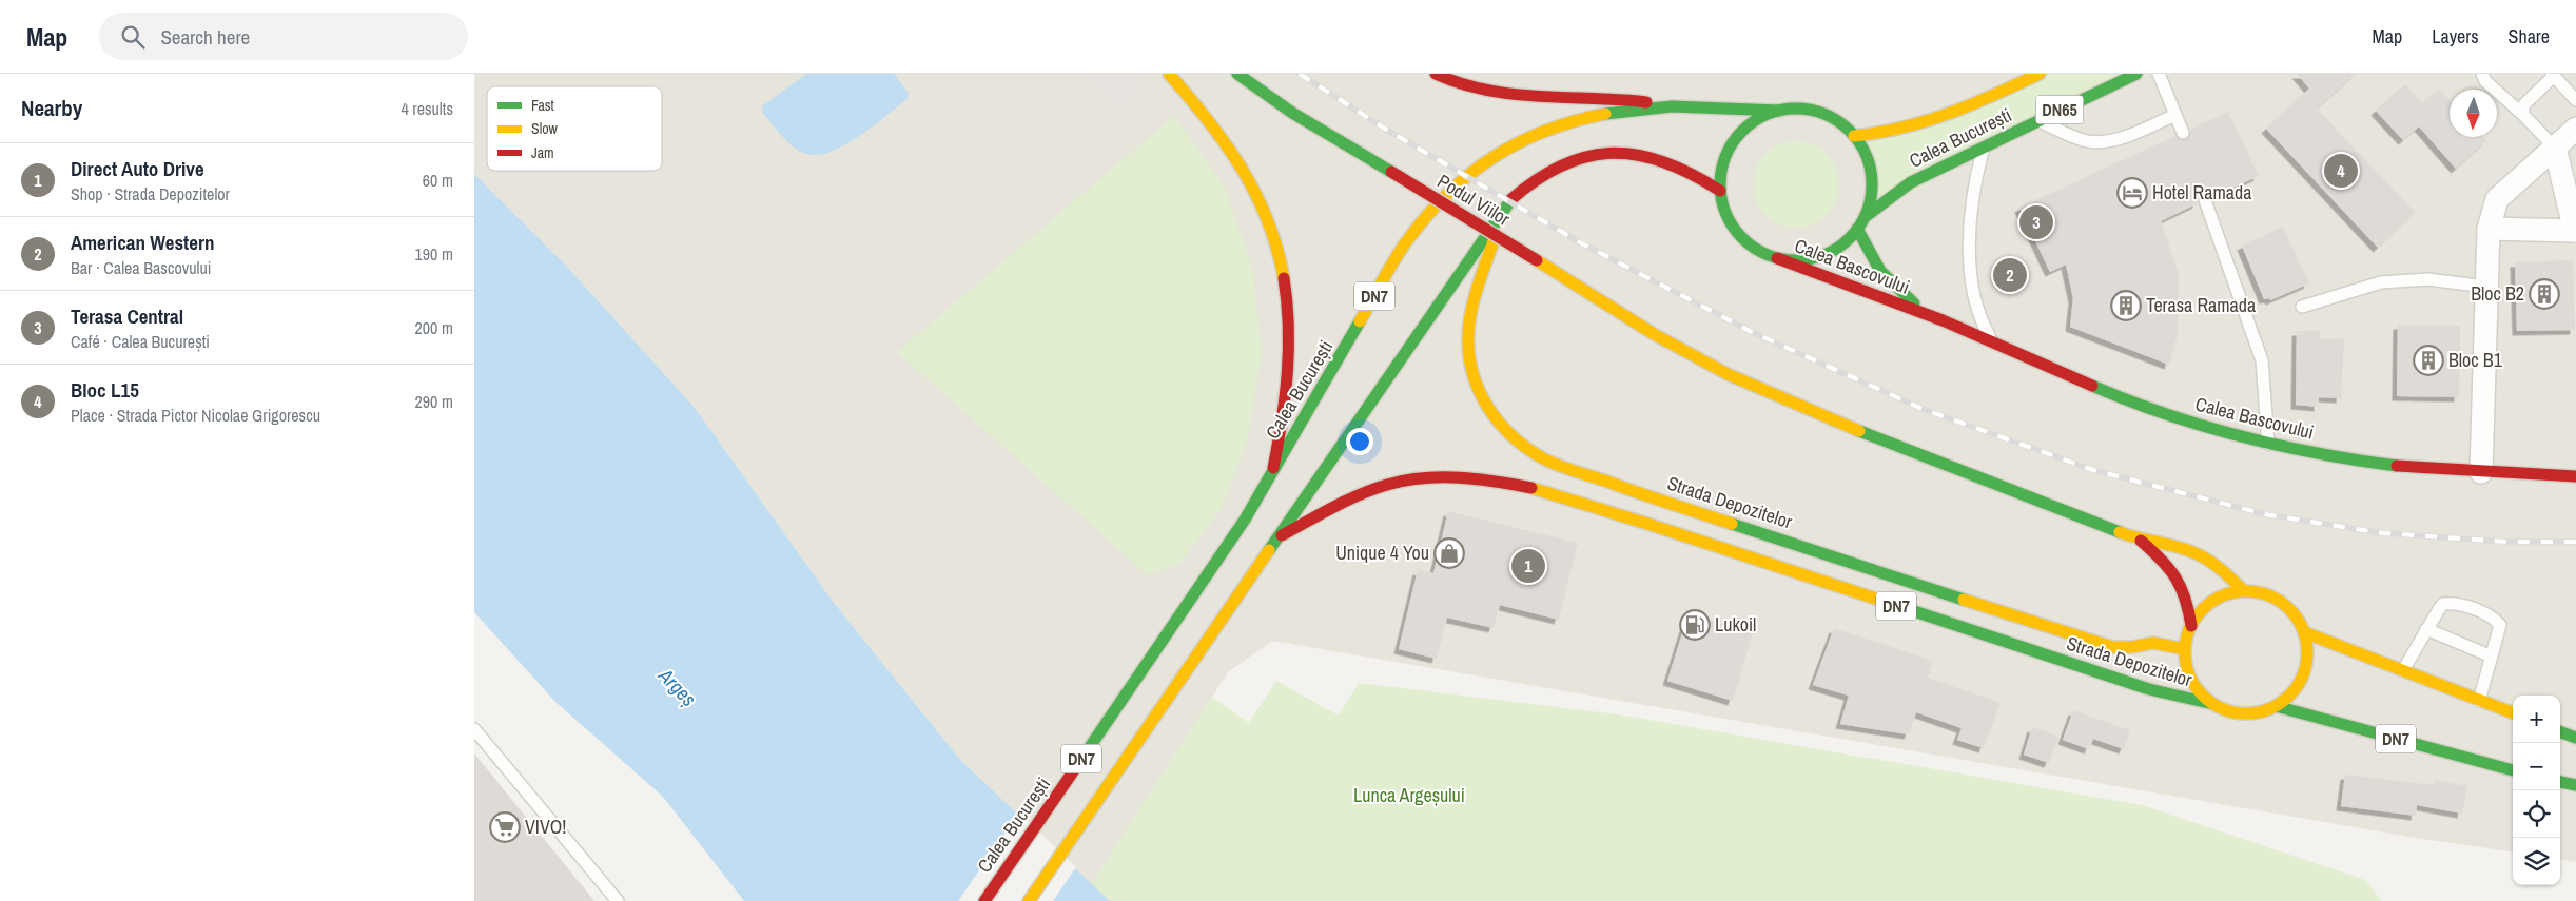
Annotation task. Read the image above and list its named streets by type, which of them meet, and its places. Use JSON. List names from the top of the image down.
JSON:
{
  "streets": {
    "main road": [
      "DN65",
      "Calea București",
      "Podul Viilor",
      "Calea Bascovului",
      "DN7",
      "Strada Depozitelor"
    ]
  },
  "crossings": [
    ["Calea București", "Calea Bascovului"],
    ["Calea București", "DN7"],
    ["Calea Bascovului", "DN7"],
    ["DN7", "Strada Depozitelor"]
  ],
  "water": ["Argeș"],
  "parks": ["Lunca Argeșului"],
  "places": {
    "hotel": ["Hotel Ramada"],
    "building": ["Bloc B2", "Terasa Ramada", "Bloc B1"],
    "shop": ["Unique 4 You"],
    "fuel station": ["Lukoil"],
    "supermarket": ["VIVO!"]
  },
  "legend": ["Fast", "Slow", "Jam"],
  "north": "bottom",
  "page": {
    "header": "Map",
    "search": "Search here",
    "nav": ["Map", "Layers", "Share"],
    "heading": ["Nearby", "4 results"],
    "list": [
      {
        "mark": "1",
        "name": "Direct Auto Drive",
        "note": "Shop · Strada Depozitelor",
        "value": "60 m"
      },
      {
        "mark": "2",
        "name": "American Western",
        "note": "Bar · Calea Bascovului",
        "value": "190 m"
      },
      {
        "mark": "3",
        "name": "Terasa Central",
        "note": "Café · Calea București",
        "value": "200 m"
      },
      {
        "mark": "4",
        "name": "Bloc L15",
        "note": "Place · Strada Pictor Nicolae Grigorescu",
        "value": "290 m"
      }
    ],
    "pins": [
      "4",
      "3",
      "2",
      "1"
    ],
    "map_buttons": ["+", "−"]
  }
}
